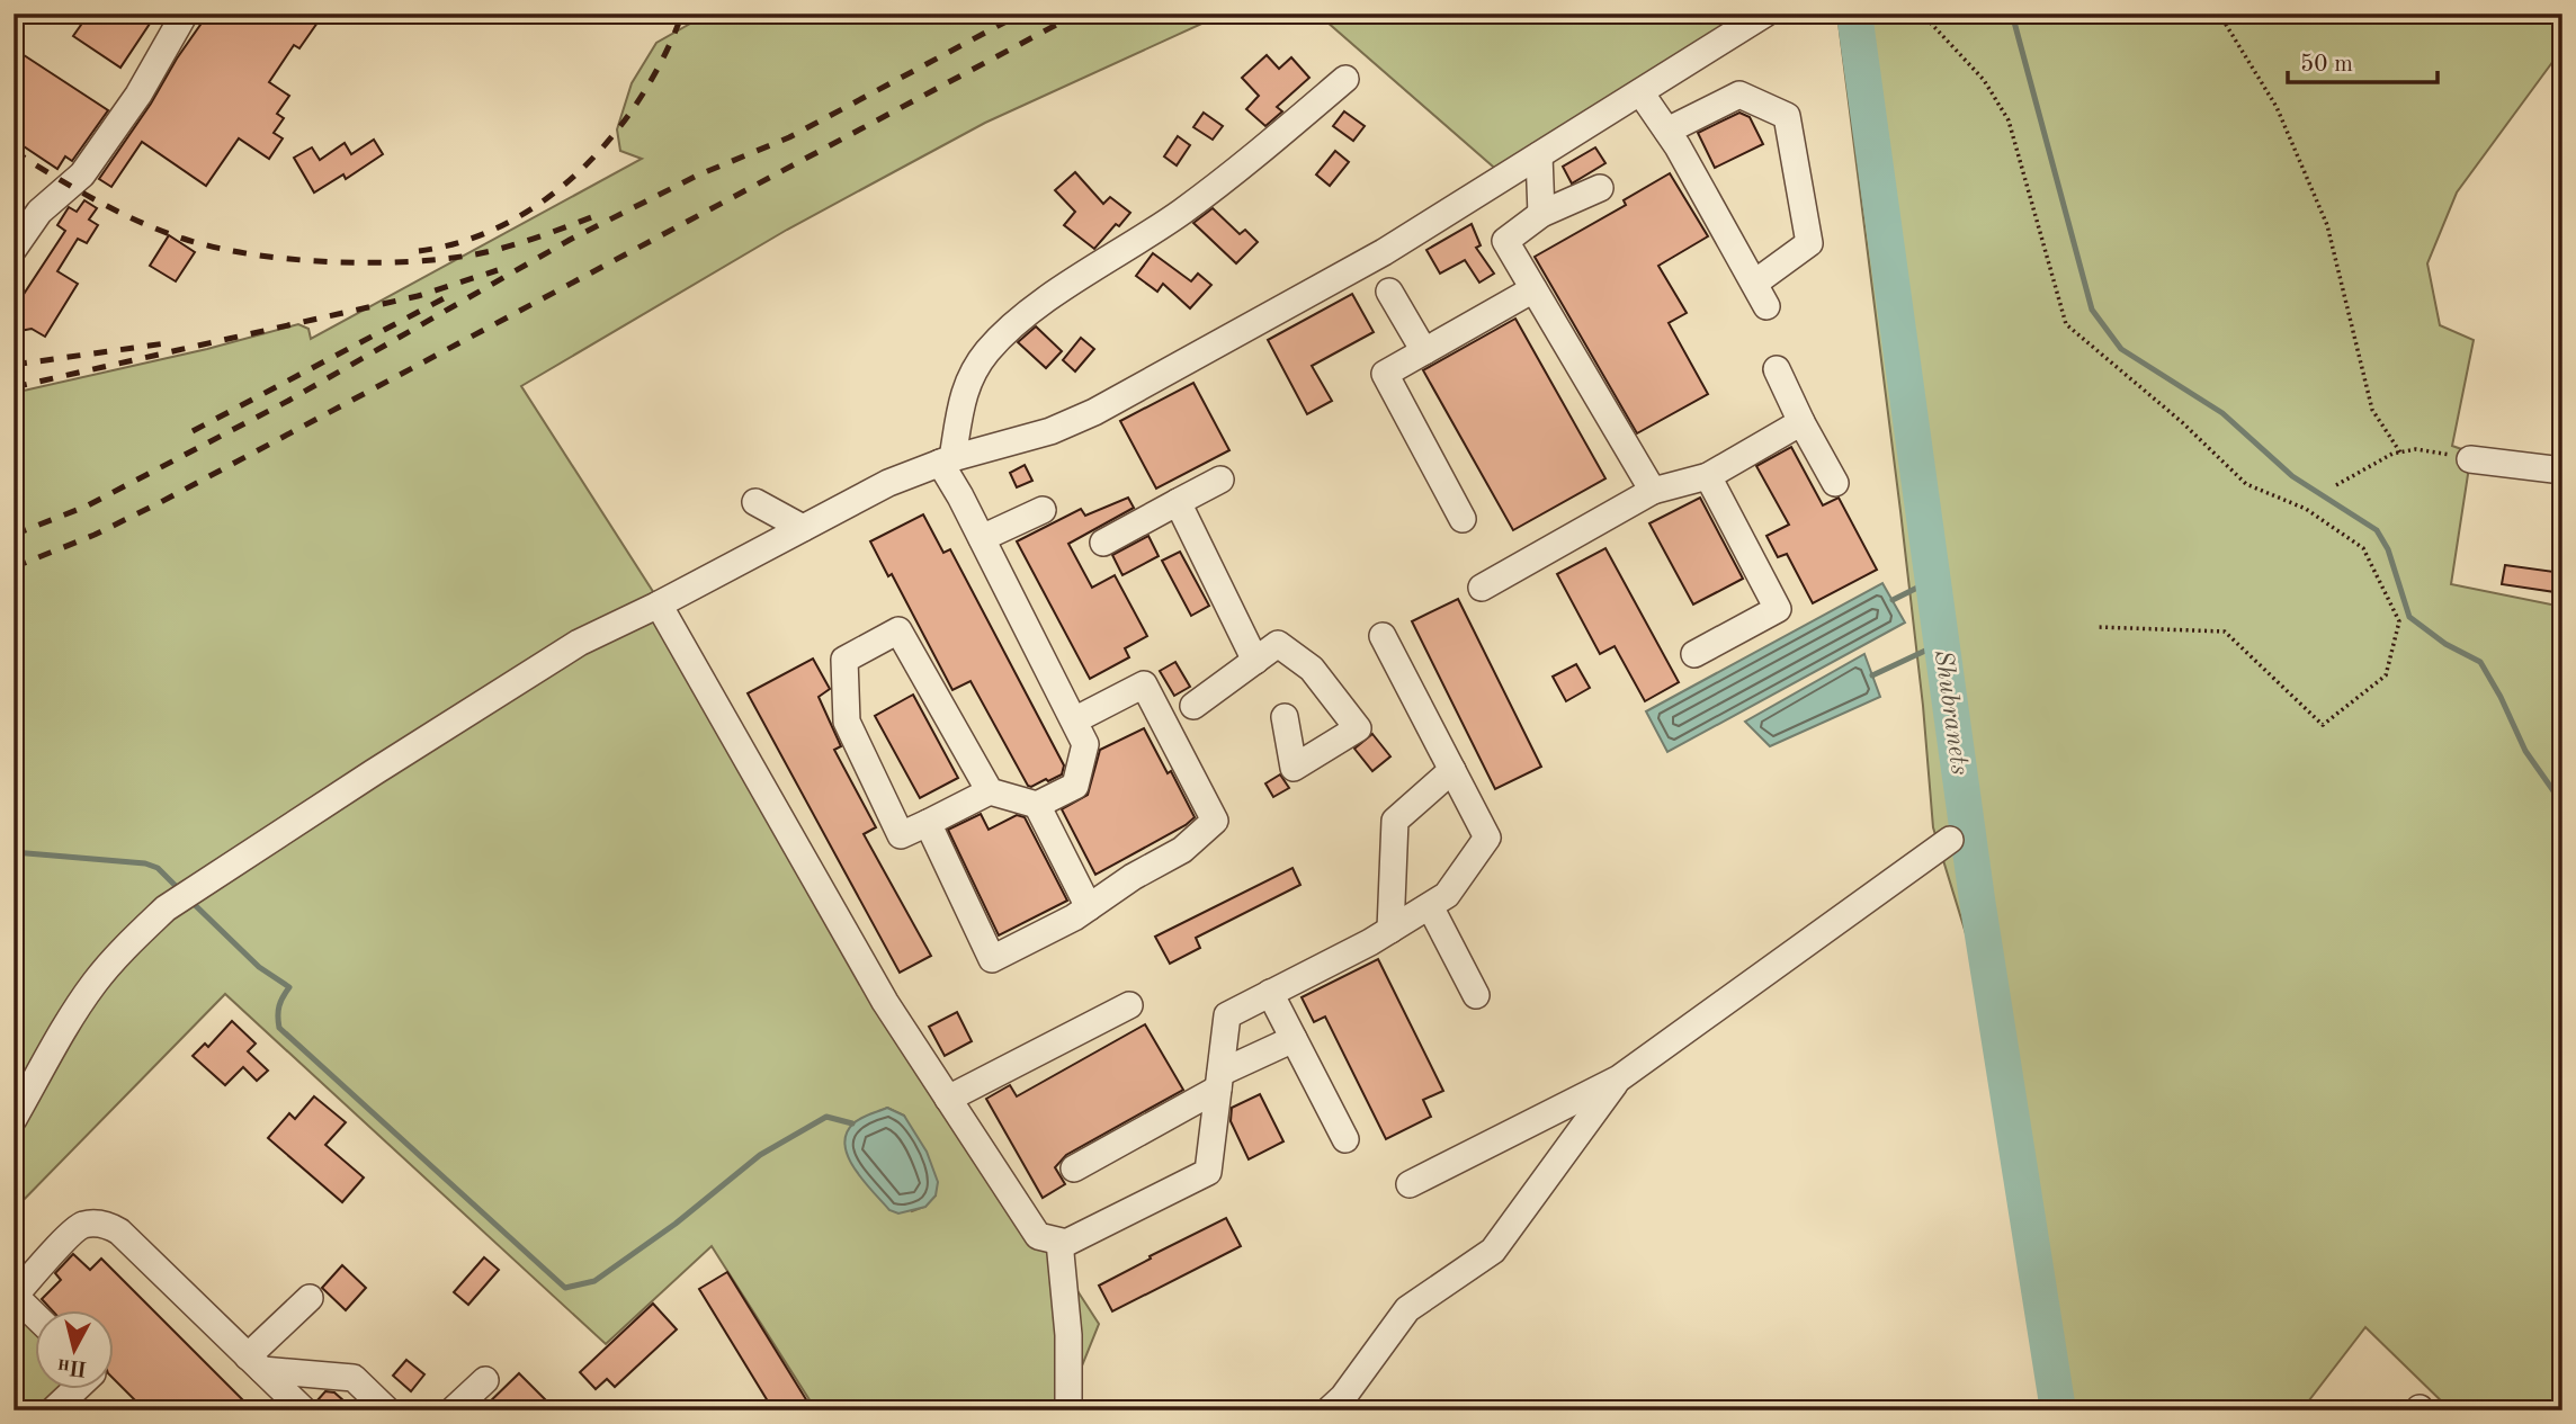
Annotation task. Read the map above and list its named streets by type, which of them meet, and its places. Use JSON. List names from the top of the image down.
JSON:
{
  "water": ["Shubranets"],
  "scale_bar": "50 m",
  "north": "bottom"
}
